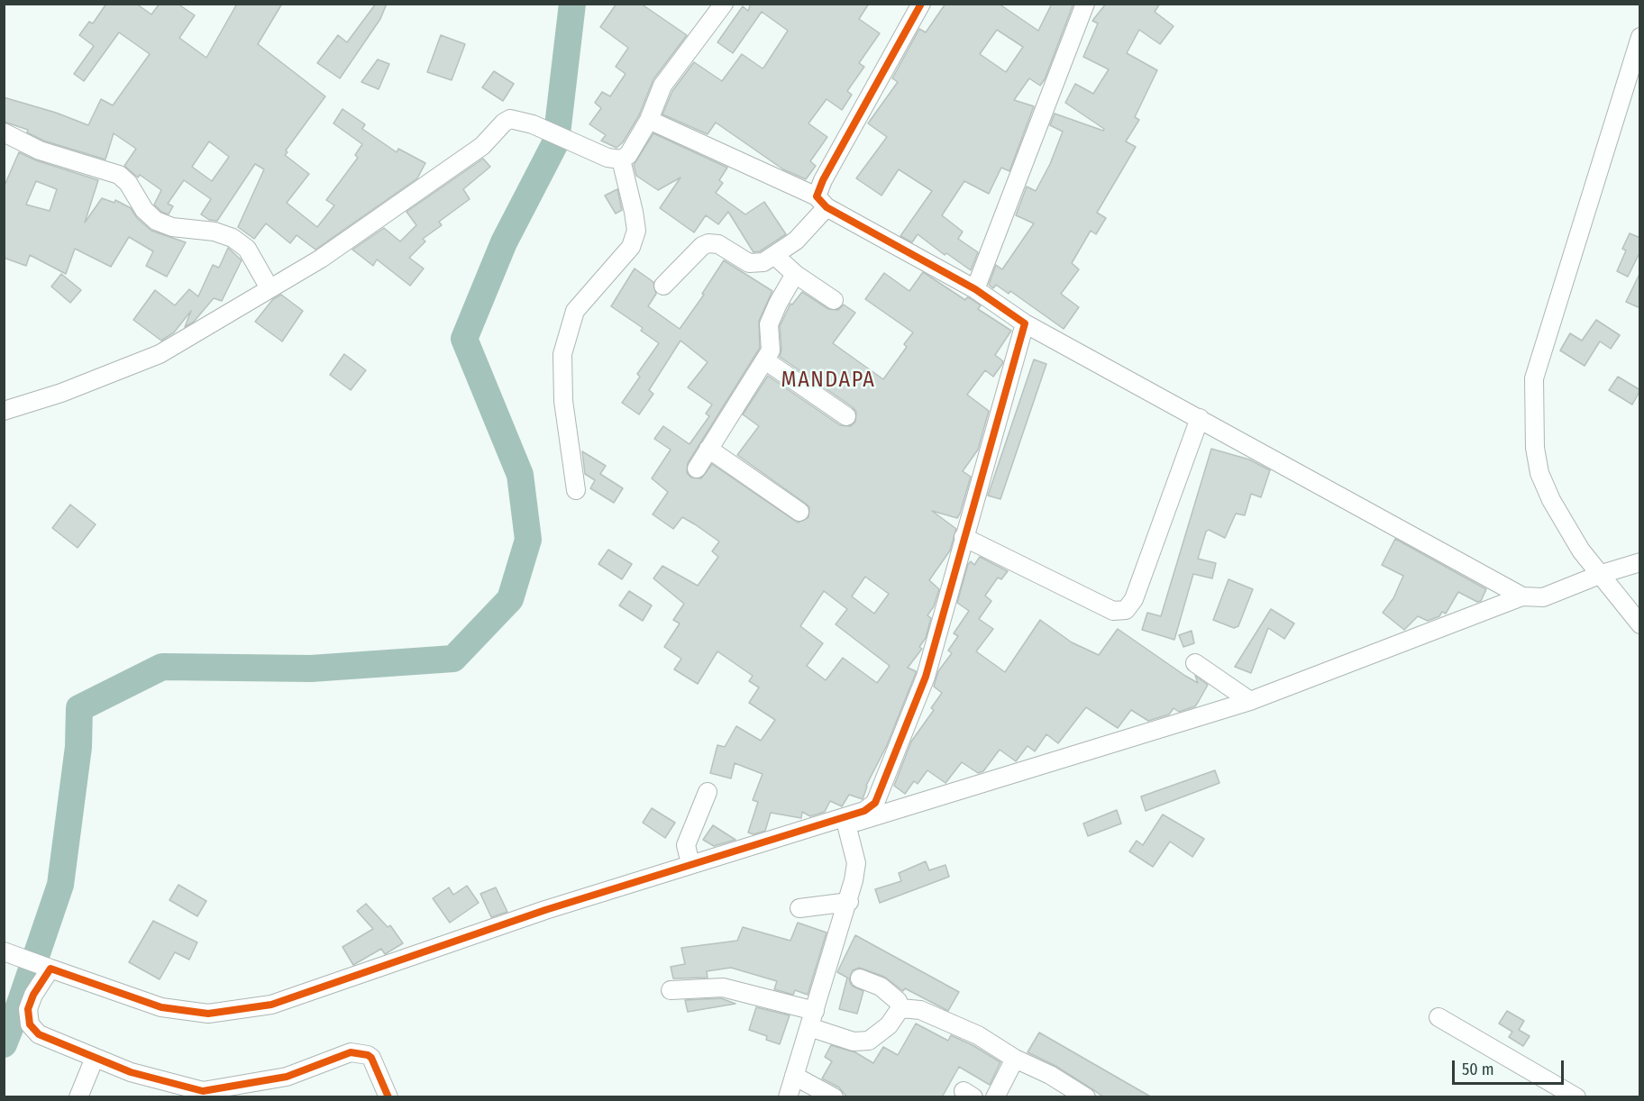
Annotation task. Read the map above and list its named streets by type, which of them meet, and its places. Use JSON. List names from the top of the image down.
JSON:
{
  "districts": ["MANDAPA"],
  "scale_bar": "50 m"
}
